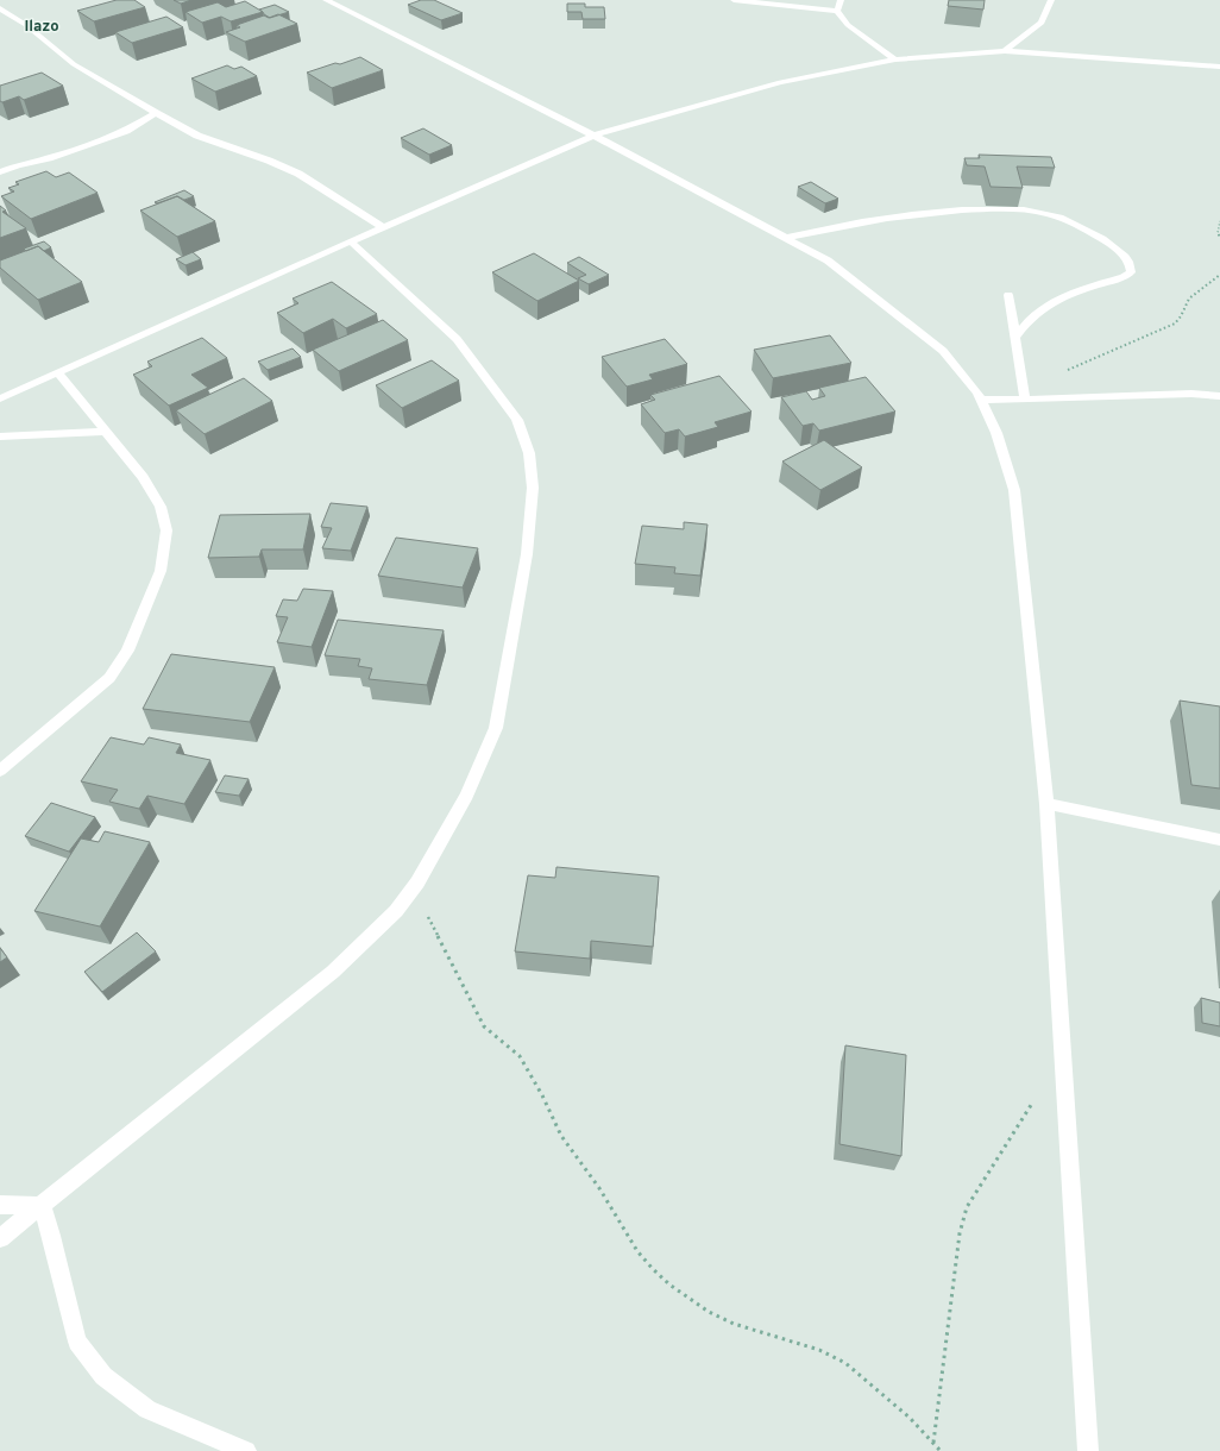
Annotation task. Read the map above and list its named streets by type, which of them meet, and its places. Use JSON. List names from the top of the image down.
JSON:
{
  "districts": ["Ilazo"]
}
